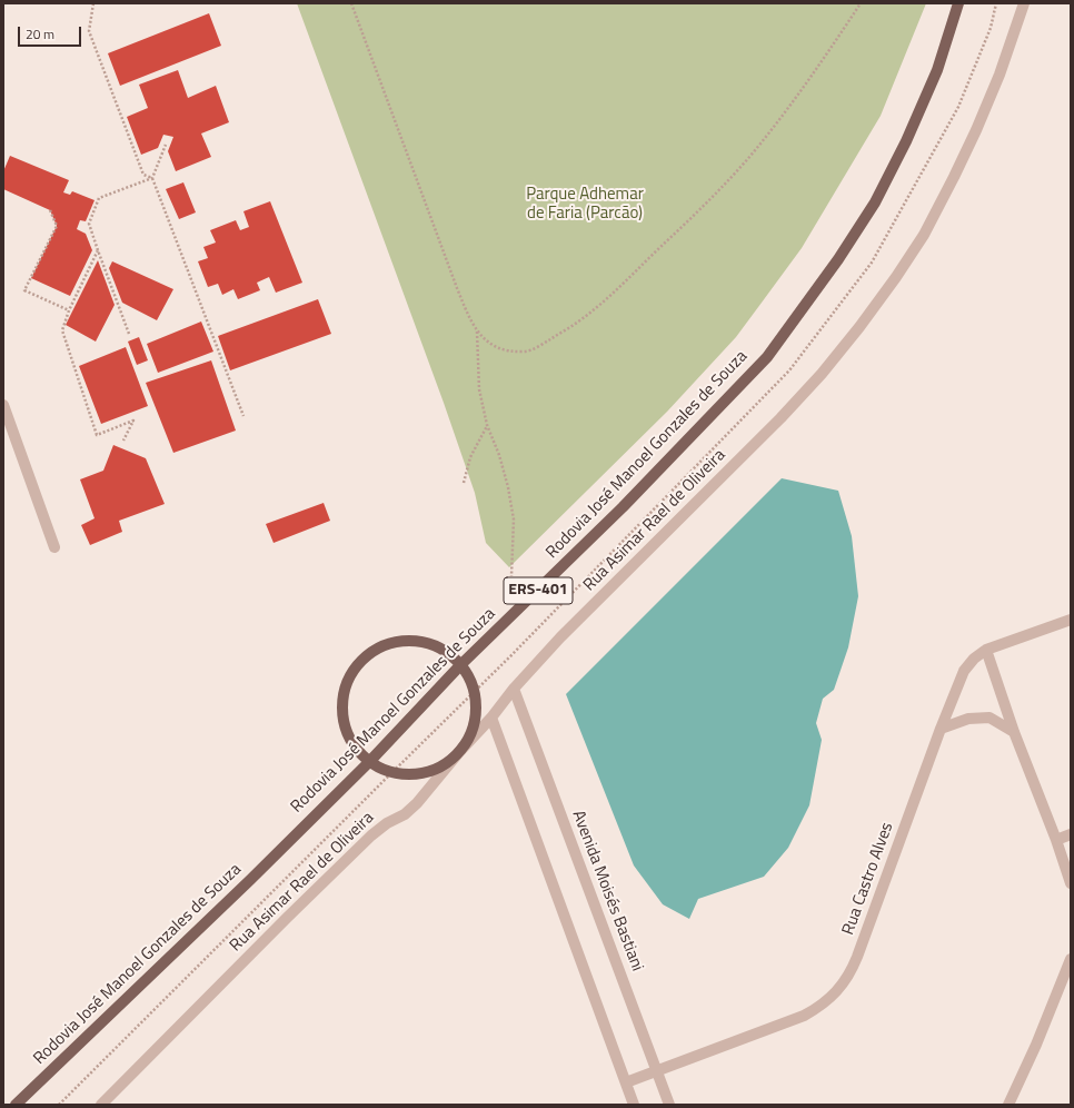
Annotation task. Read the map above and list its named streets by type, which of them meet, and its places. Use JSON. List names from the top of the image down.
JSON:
{
  "streets": {
    "main road": ["Rodovia José Manoel Gonzales de Souza", "ERS-401"],
    "street": ["Rua Asimar Rael de Oliveira", "Rua Castro Alves", "Avenida Moisés Bastiani"]
  },
  "crossings": [
    ["Rua Asimar Rael de Oliveira", "Avenida Moisés Bastiani"],
    ["Rua Castro Alves", "Avenida Moisés Bastiani"]
  ],
  "parks": ["Parque Adhemar de Faria (Parcão)"],
  "scale_bar": "20 m"
}
